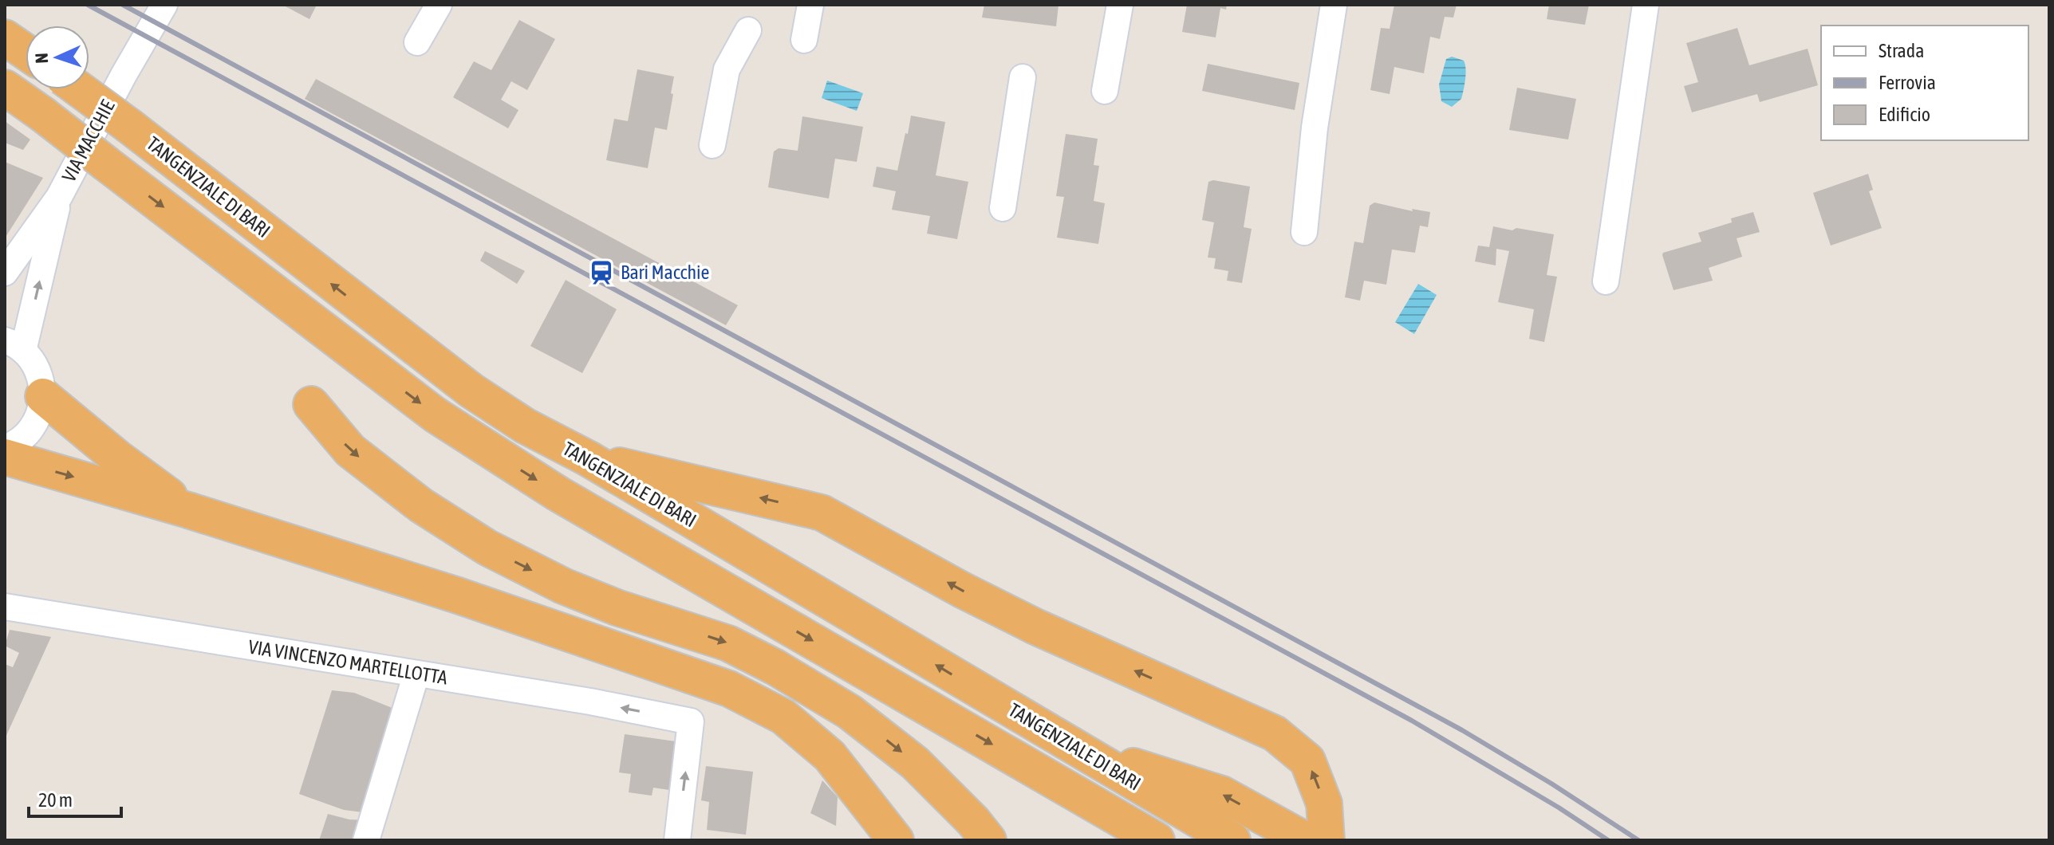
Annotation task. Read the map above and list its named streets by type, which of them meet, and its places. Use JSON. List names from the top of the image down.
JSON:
{
  "streets": {
    "highway": ["TANGENZIALE DI BARI"],
    "street": ["VIA MACCHIE", "VIA VINCENZO MARTELLOTTA"]
  },
  "places": {
    "station": ["Bari Macchie"]
  },
  "legend": ["Strada", "Ferrovia", "Edificio"],
  "scale_bar": "20 m",
  "north": "left"
}
